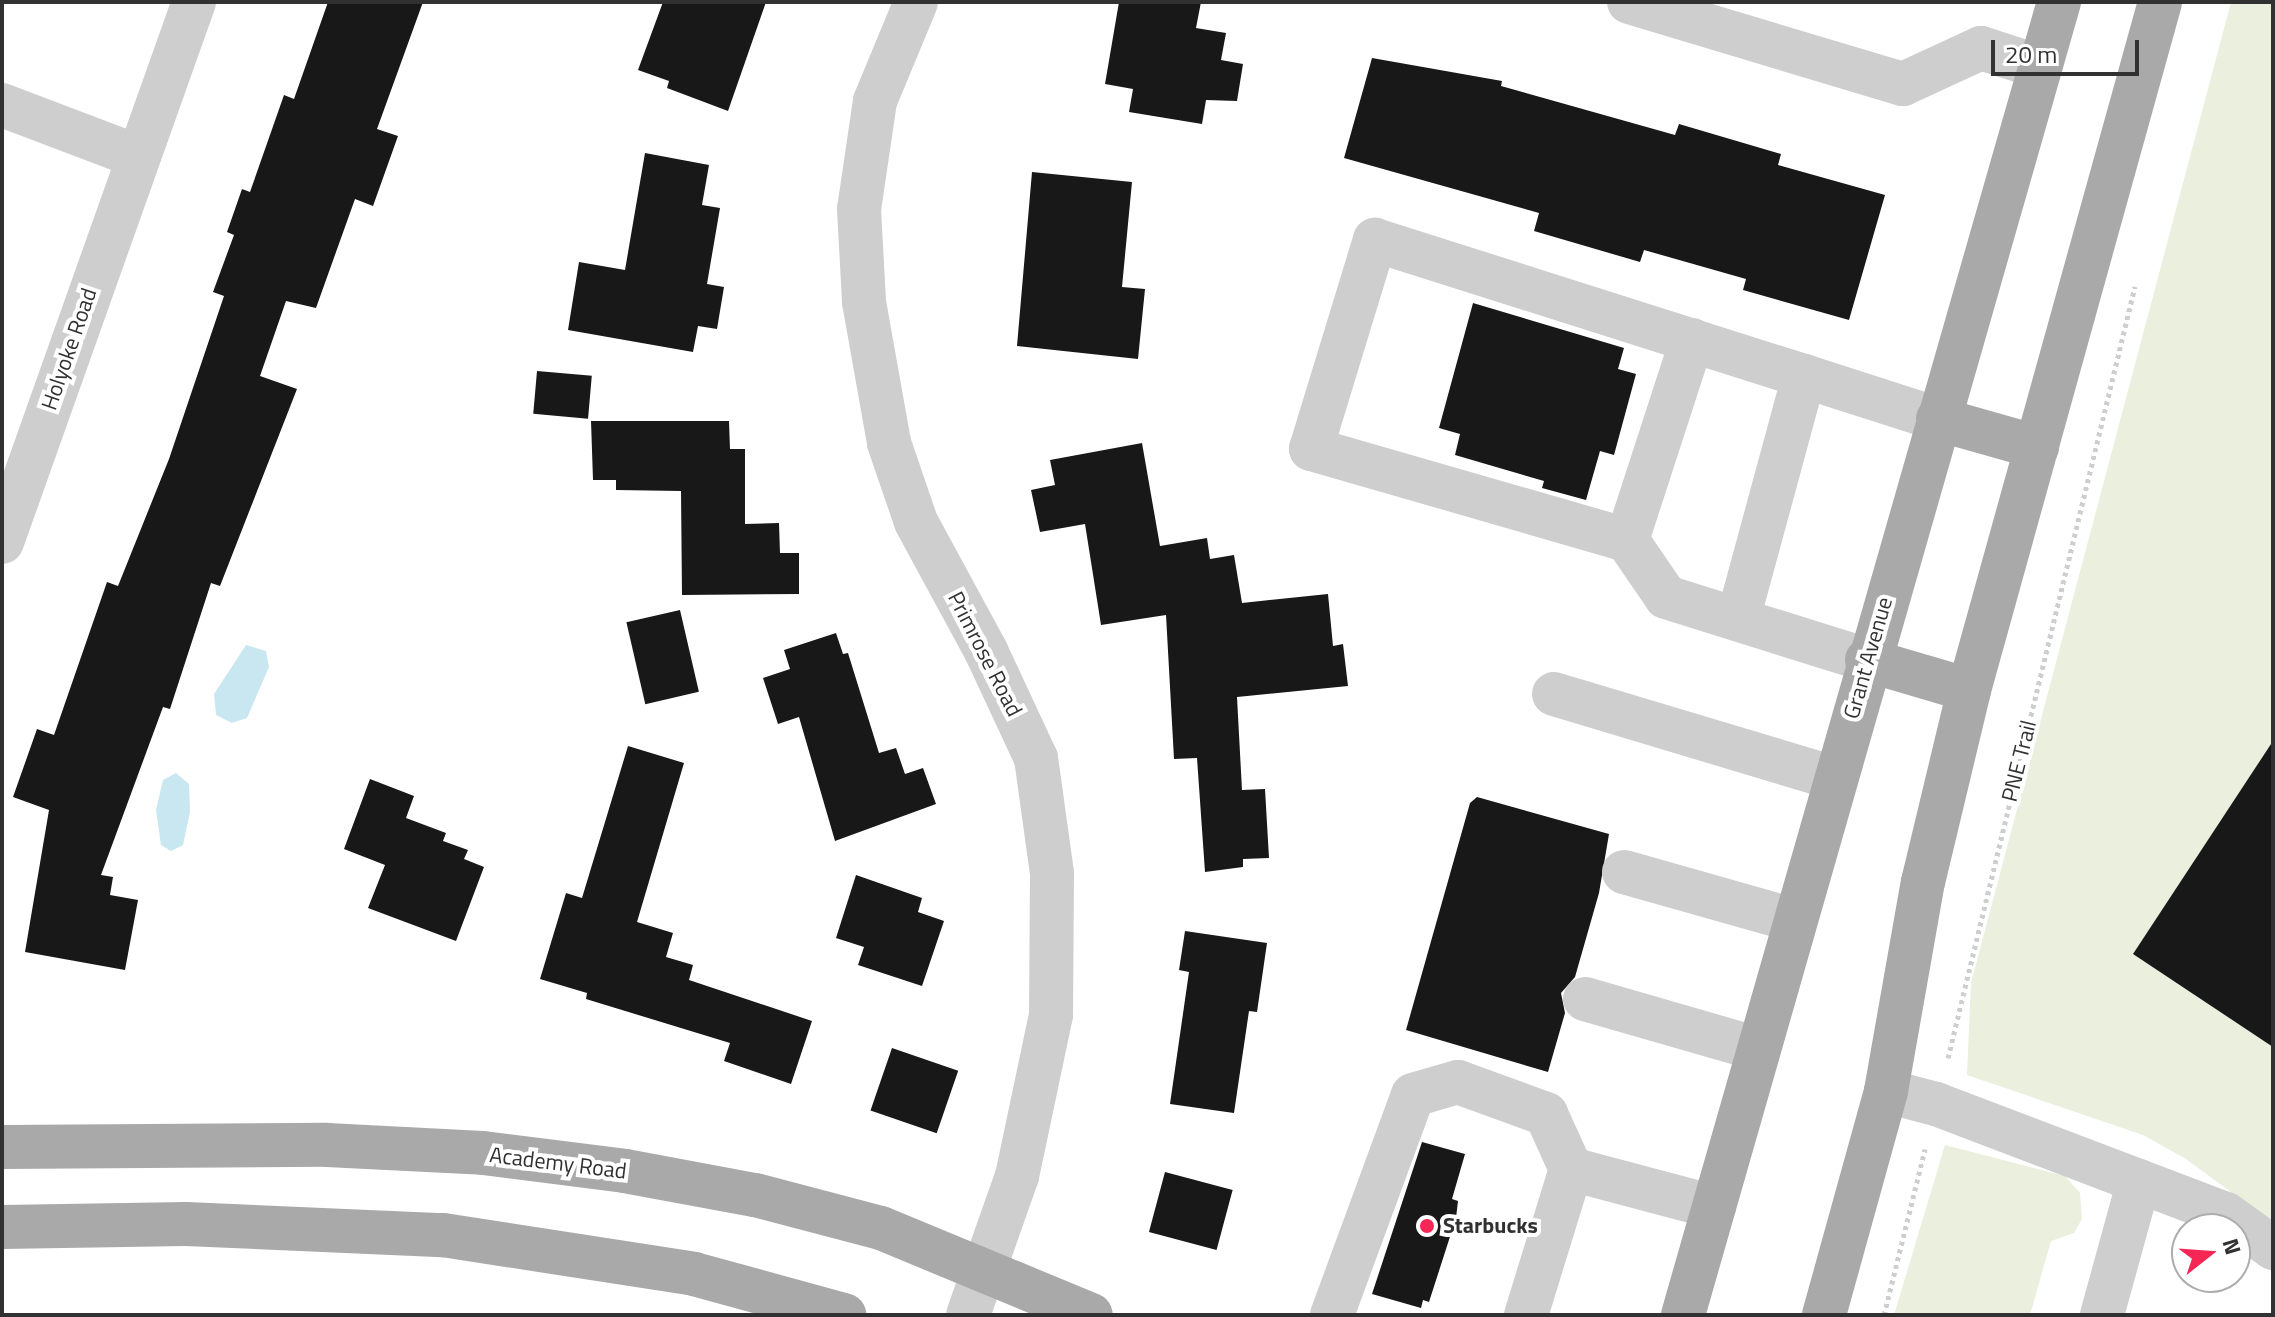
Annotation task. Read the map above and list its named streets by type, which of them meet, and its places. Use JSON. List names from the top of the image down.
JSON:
{
  "streets": {
    "main road": ["Grant Avenue", "Academy Road"],
    "street": ["Holyoke Road", "Primrose Road"],
    "path": ["PNE Trail"]
  },
  "crossings": [
    ["Primrose Road", "Academy Road"]
  ],
  "places": ["Starbucks"],
  "scale_bar": "20 m",
  "north": "right"
}
